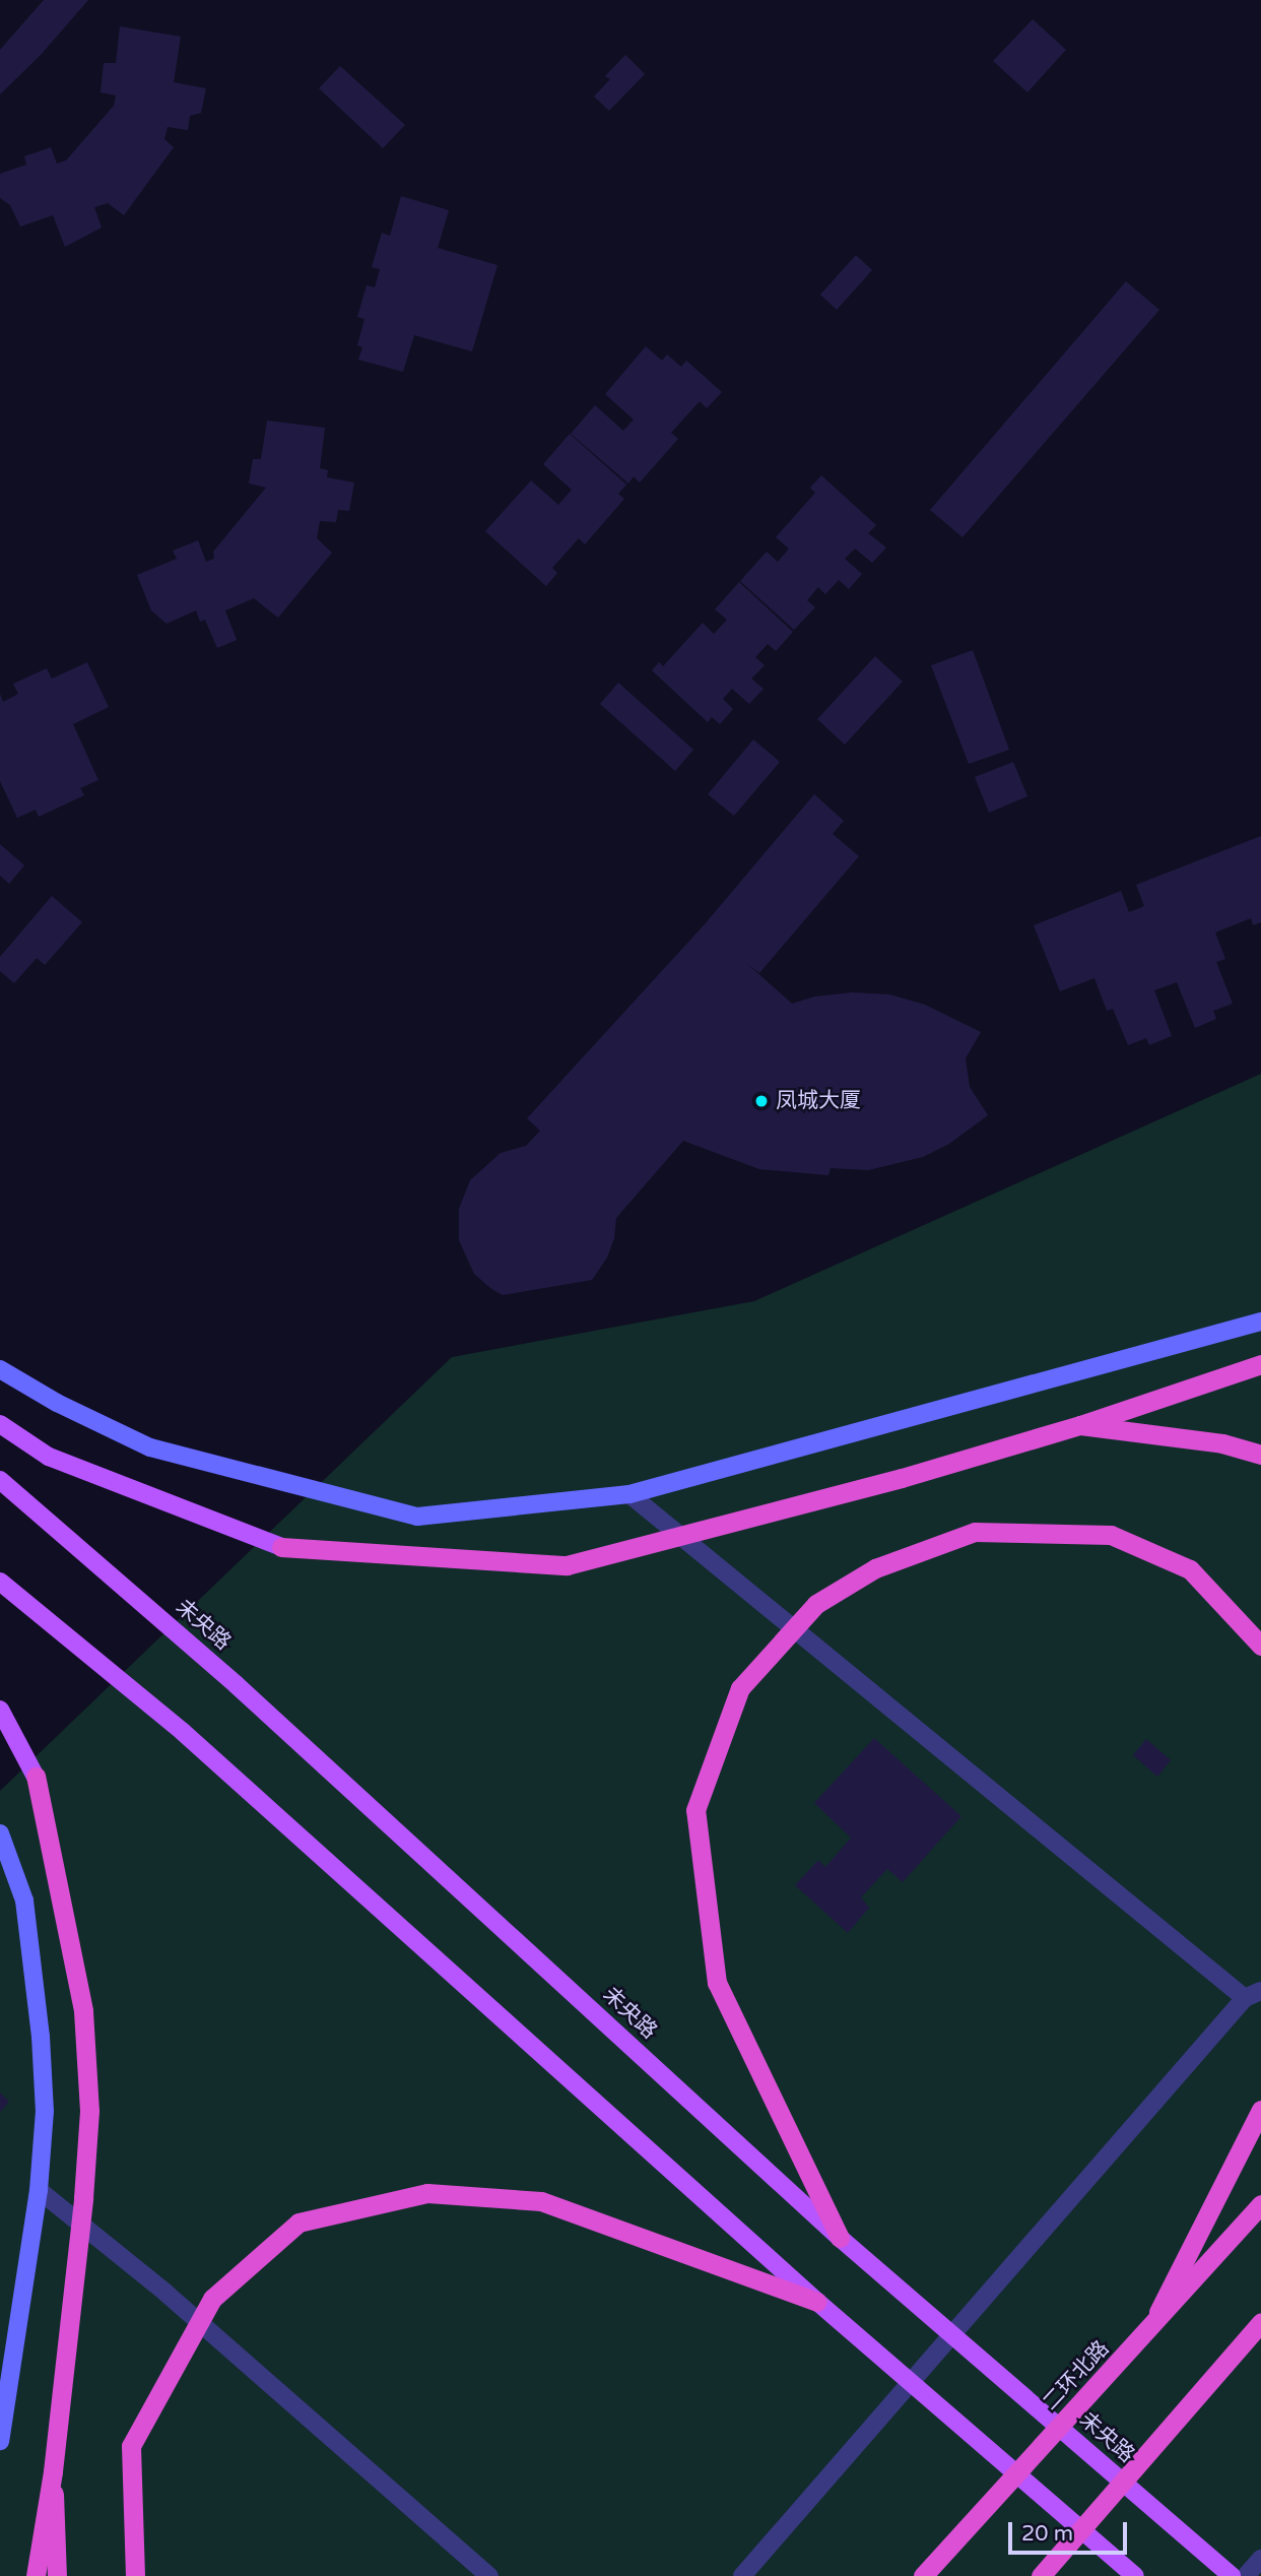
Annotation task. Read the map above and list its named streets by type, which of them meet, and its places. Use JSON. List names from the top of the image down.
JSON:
{
  "streets": {
    "highway": ["二环北路"],
    "main road": ["未央路"]
  },
  "places": ["凤城大厦"],
  "scale_bar": "20 m"
}
